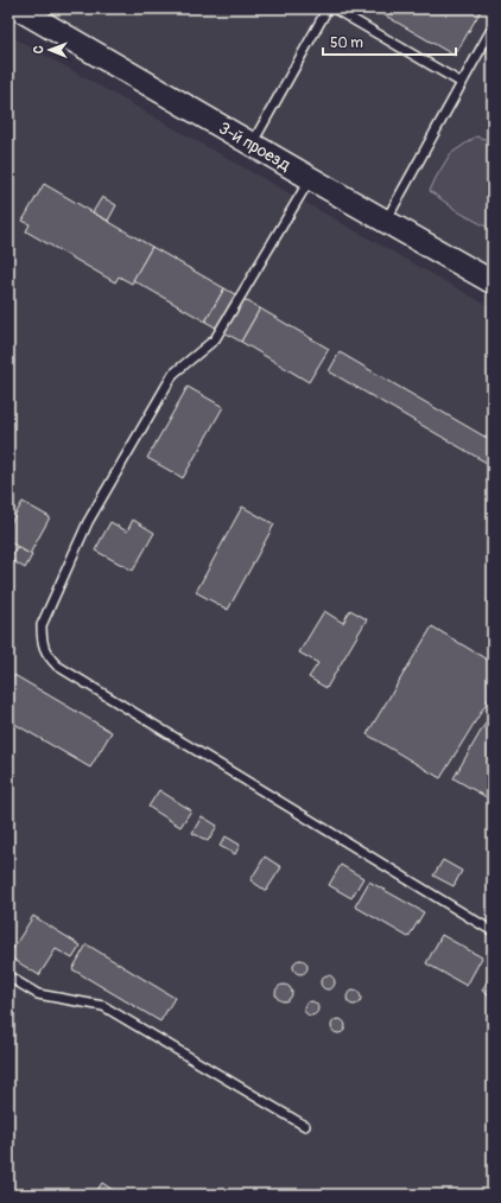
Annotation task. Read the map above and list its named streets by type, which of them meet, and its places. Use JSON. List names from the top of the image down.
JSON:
{
  "streets": {
    "street": ["3-й проезд"]
  },
  "scale_bar": "50 m",
  "north": "left"
}
